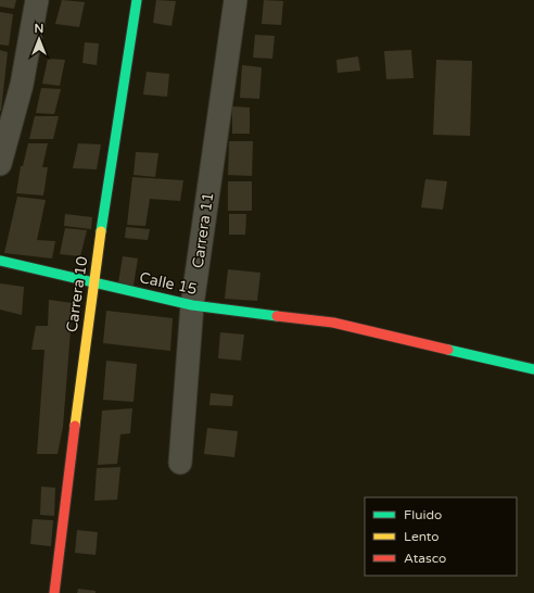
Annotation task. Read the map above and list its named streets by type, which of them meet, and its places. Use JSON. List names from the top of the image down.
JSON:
{
  "streets": {
    "street": ["Carrera 11", "Calle 15", "Carrera 10"]
  },
  "crossings": [
    ["Carrera 11", "Calle 15"],
    ["Calle 15", "Carrera 10"]
  ],
  "legend": ["Fluido", "Lento", "Atasco"],
  "north": "top"
}
